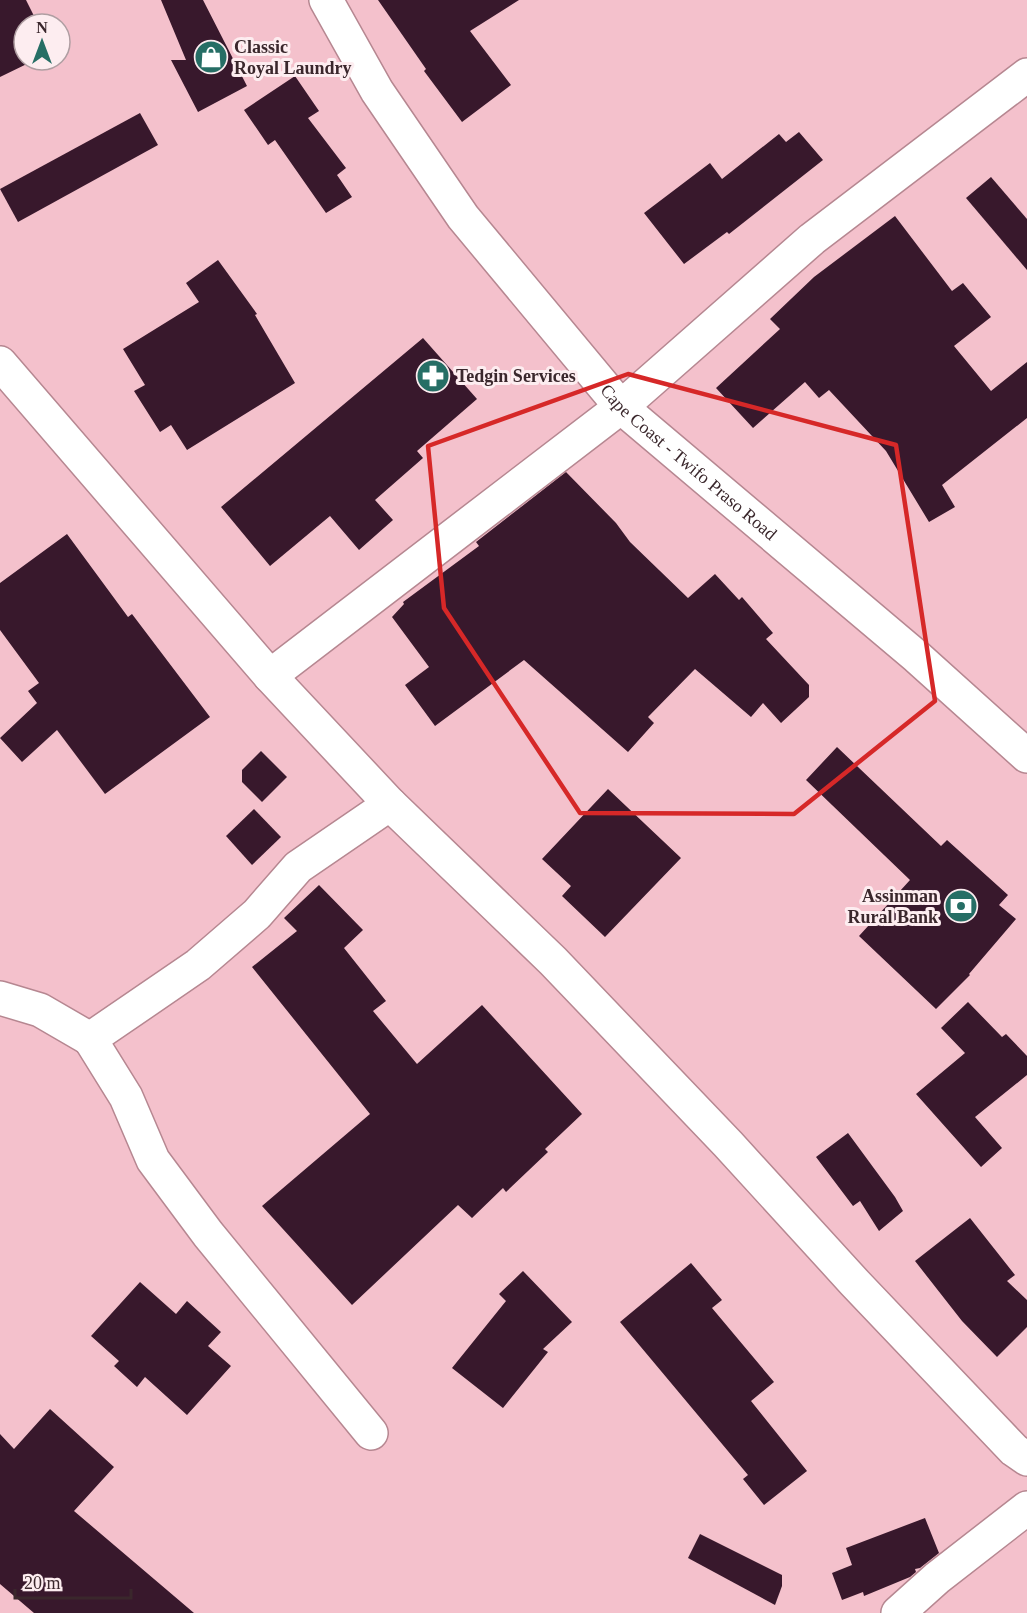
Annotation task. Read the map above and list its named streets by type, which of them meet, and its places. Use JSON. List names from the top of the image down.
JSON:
{
  "streets": {
    "street": ["Cape Coast - Twifo Praso Road"]
  },
  "places": {
    "shop": ["Classic Royal Laundry"],
    "pharmacy": ["Tedgin Services"],
    "bank": ["Assinman Rural Bank"]
  },
  "scale_bar": "20 m",
  "north": "top"
}
